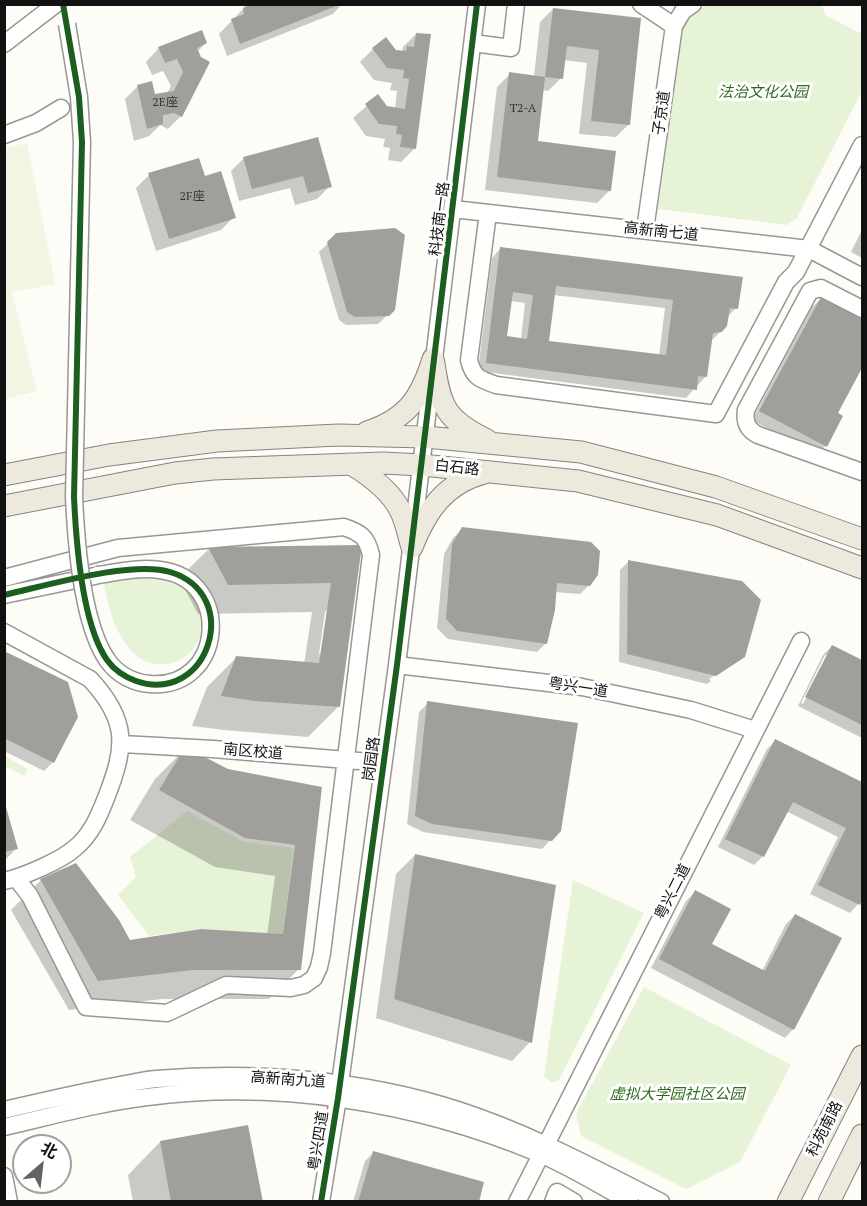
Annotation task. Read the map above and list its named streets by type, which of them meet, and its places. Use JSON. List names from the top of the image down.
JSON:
{
  "streets": {
    "main road": ["白石路", "科苑南路"],
    "street": [
      "子京道",
      "科技南一路",
      "高新南七道",
      "粤兴一道",
      "南区校道",
      "岗园路",
      "粤兴二道",
      "高新南九道",
      "粤兴四道"
    ]
  },
  "crossings": [
    ["子京道", "高新南七道"],
    ["科技南一路", "高新南七道"],
    ["科技南一路", "白石路"],
    ["科技南一路", "岗园路"],
    ["白石路", "岗园路"],
    ["粤兴一道", "岗园路"],
    ["粤兴一道", "粤兴二道"],
    ["南区校道", "岗园路"],
    ["岗园路", "高新南九道"],
    ["岗园路", "粤兴四道"],
    ["粤兴二道", "高新南九道"],
    ["高新南九道", "粤兴四道"]
  ],
  "parks": ["法治文化公园", "虚拟大学园社区公园"],
  "house_numbers": ["2E座", "T2-A", "2F座"],
  "north": "top right"
}
